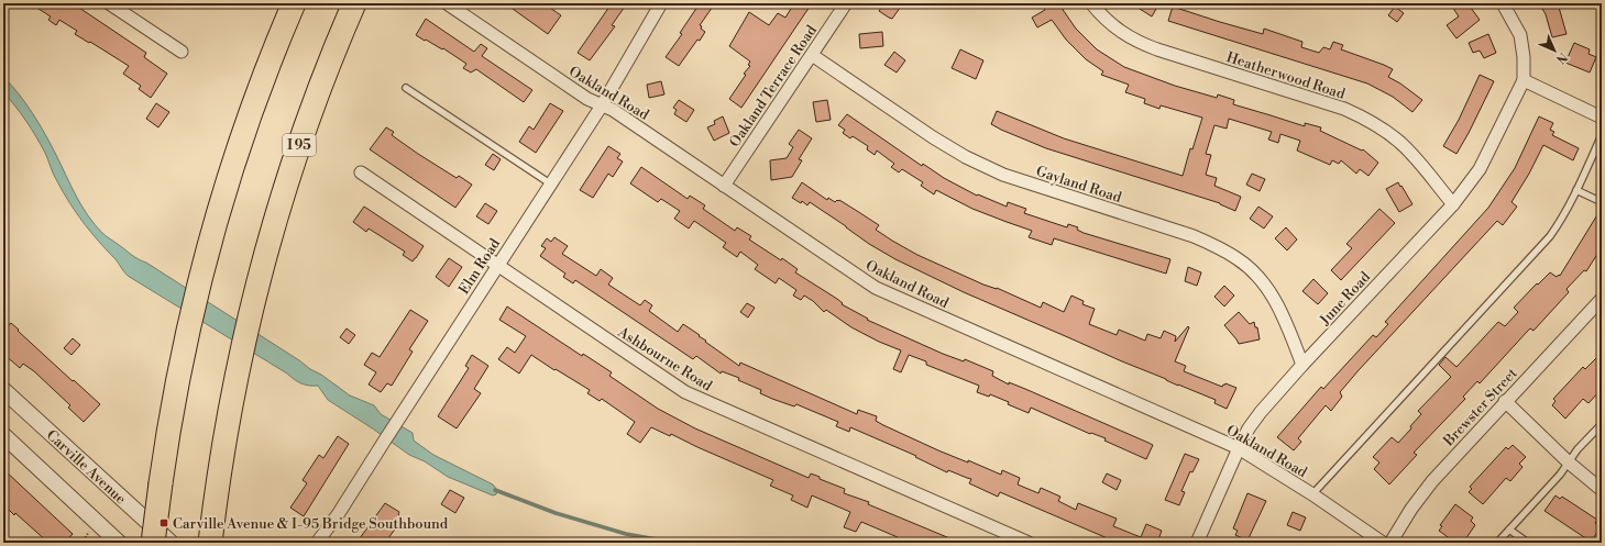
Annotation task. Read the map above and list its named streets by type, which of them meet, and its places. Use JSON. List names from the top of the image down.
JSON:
{
  "streets": {
    "highway": ["I 95"],
    "street": [
      "Heatherwood Road",
      "Oakland Terrace Road",
      "Oakland Road",
      "Gayland Road",
      "Elm Road",
      "June Road",
      "Ashbourne Road",
      "Brewster Street",
      "Carville Avenue"
    ]
  },
  "crossings": [
    ["Heatherwood Road", "June Road"],
    ["Oakland Terrace Road", "Oakland Road"],
    ["Oakland Terrace Road", "Gayland Road"],
    ["Oakland Road", "Elm Road"],
    ["Oakland Road", "June Road"],
    ["Gayland Road", "June Road"],
    ["Elm Road", "Ashbourne Road"]
  ],
  "places": {
    "transit": ["Carville Avenue & I-95 Bridge Southbound"]
  },
  "north": "bottom right"
}
